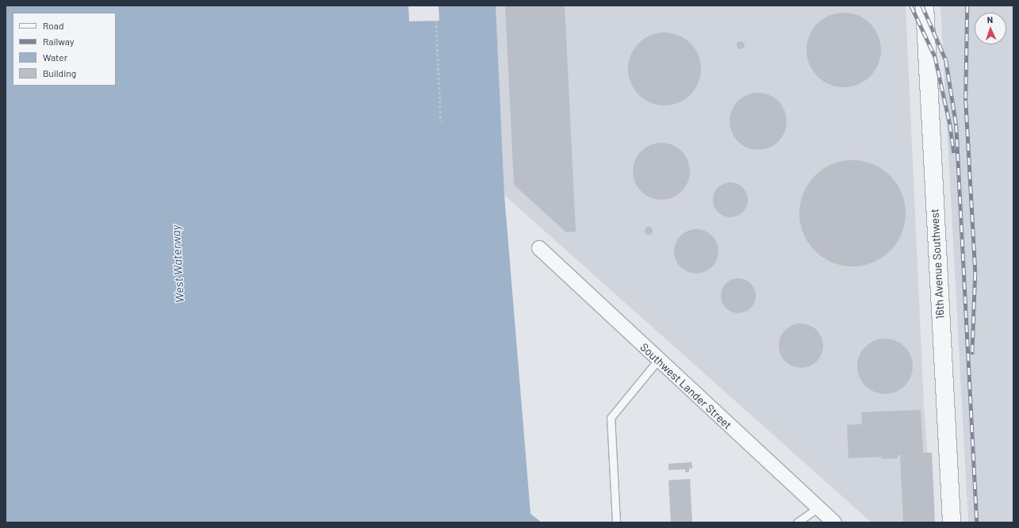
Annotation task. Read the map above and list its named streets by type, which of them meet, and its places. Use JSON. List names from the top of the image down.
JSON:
{
  "streets": {
    "street": ["16th Avenue Southwest", "Southwest Lander Street"]
  },
  "water": ["West Waterway"],
  "legend": [
    "Road",
    "Railway",
    "Water",
    "Building"
  ],
  "north": "top"
}
